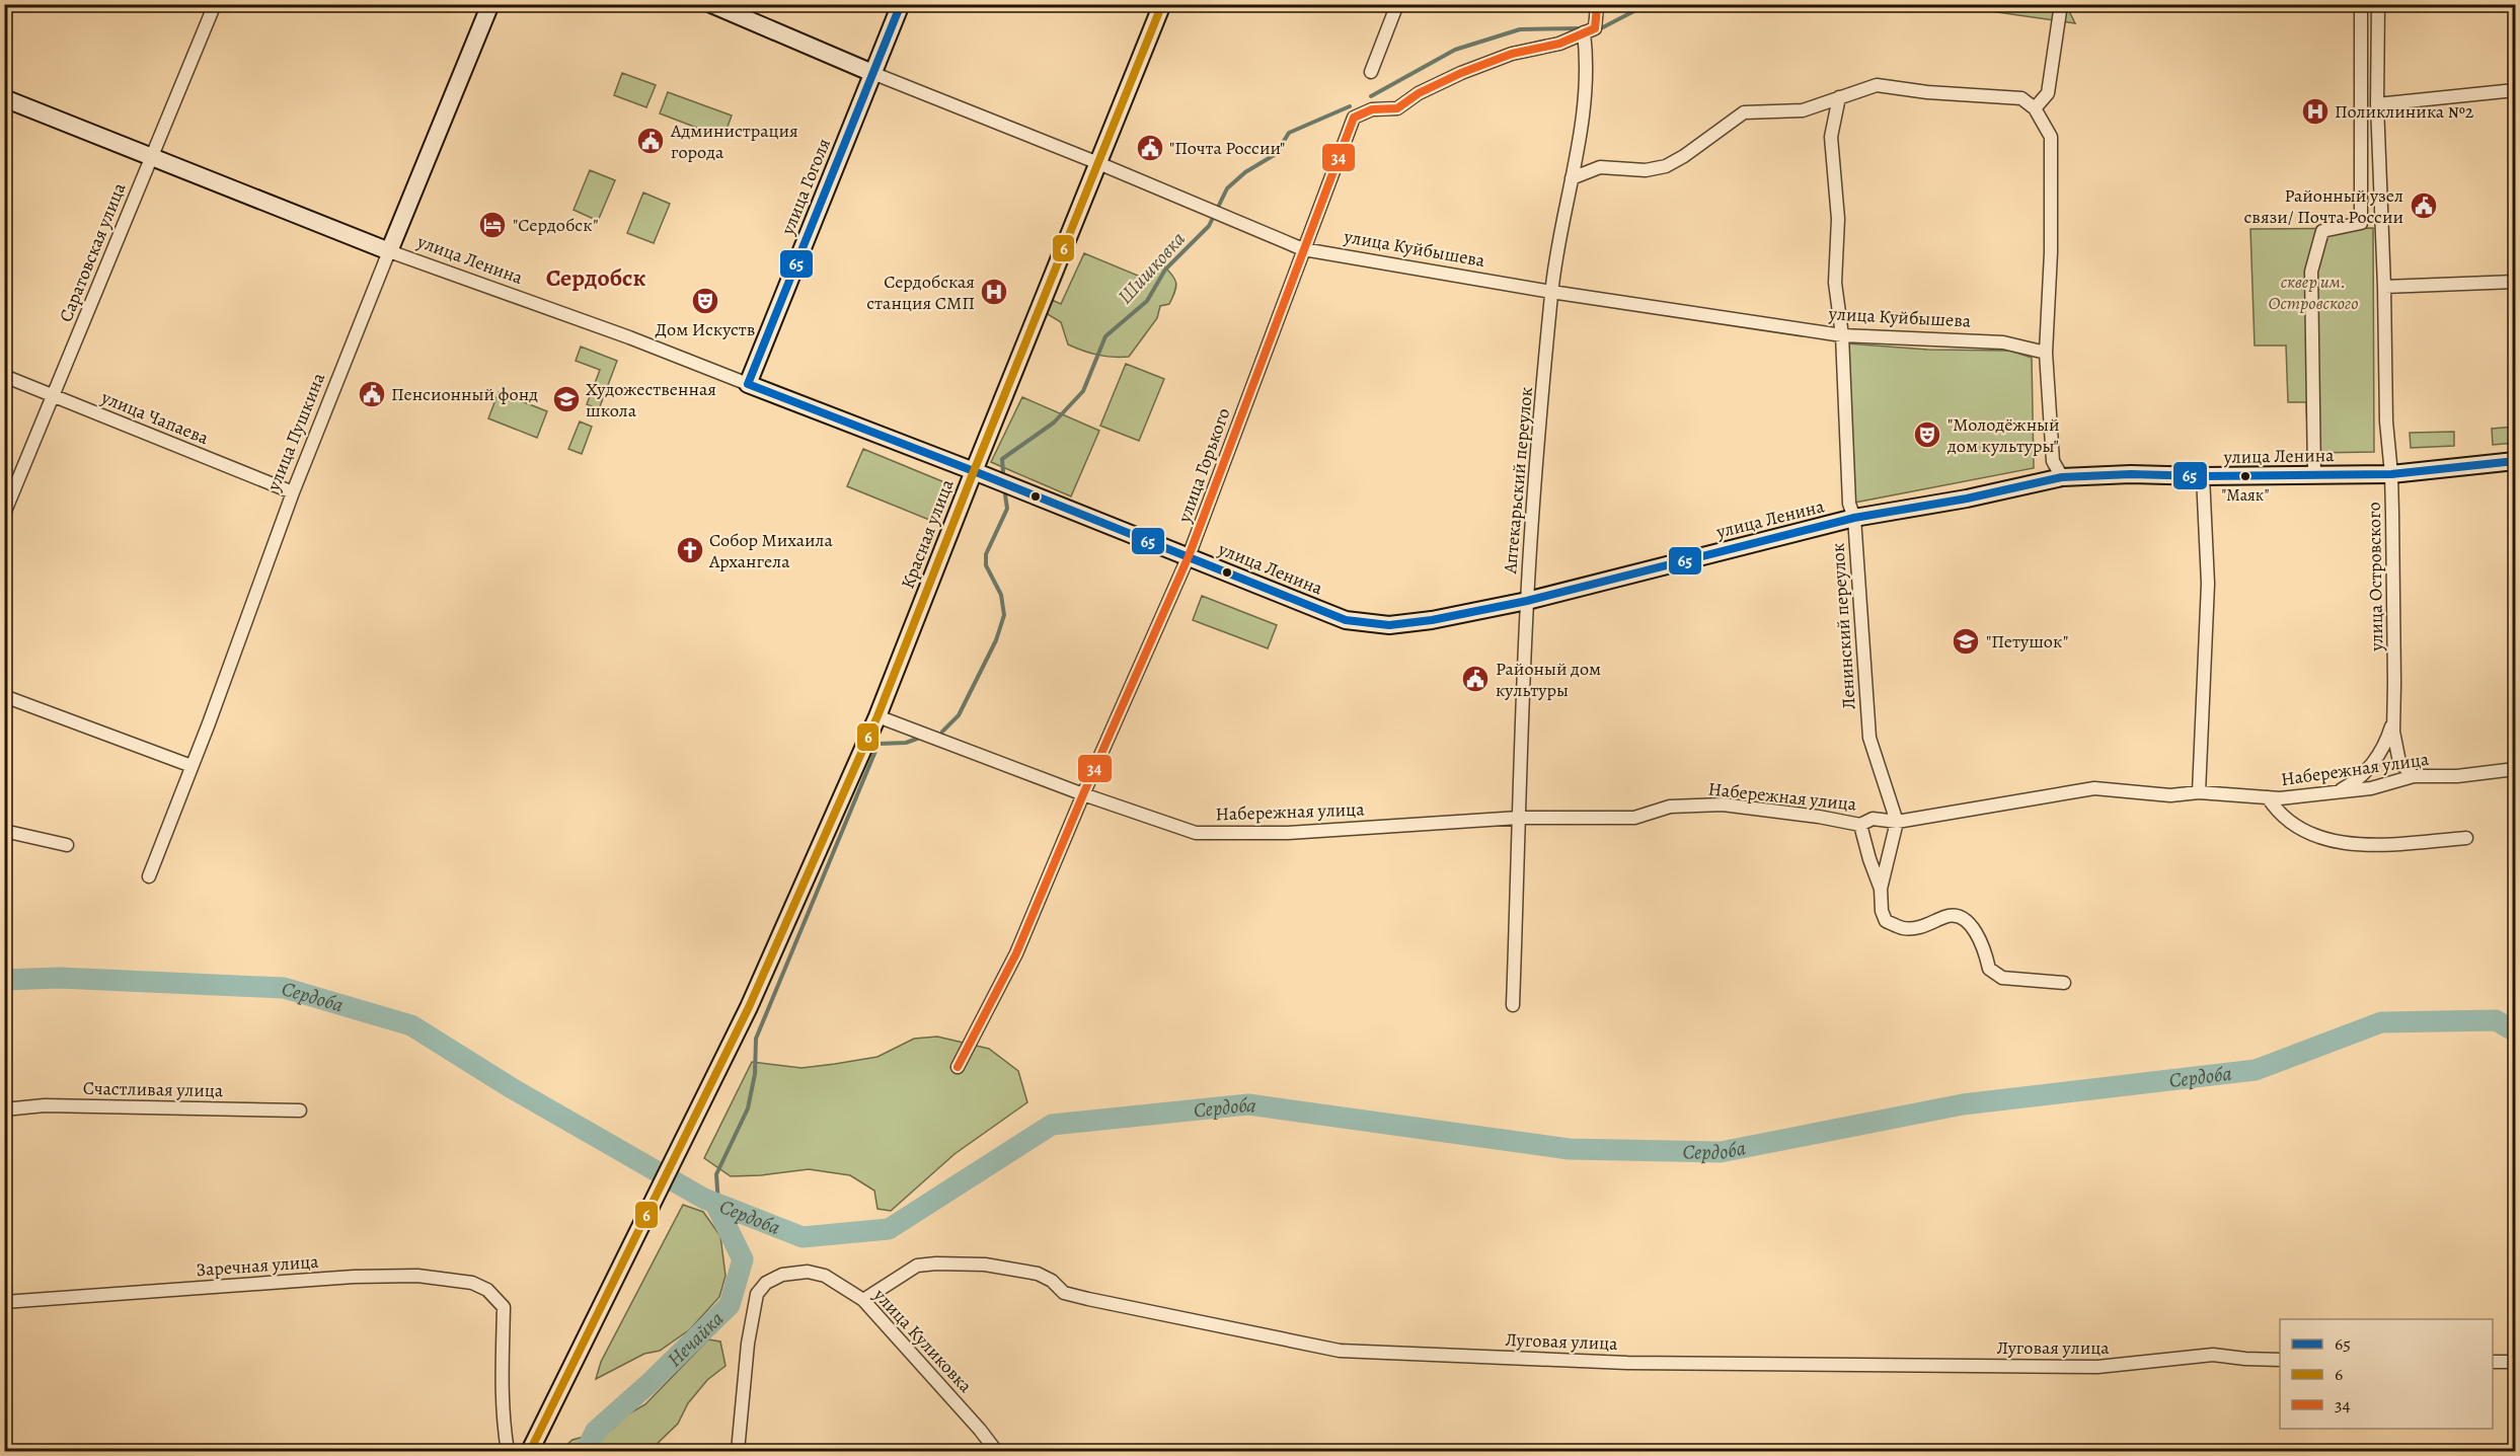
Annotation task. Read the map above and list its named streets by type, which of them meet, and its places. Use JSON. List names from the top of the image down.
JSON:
{
  "streets": {
    "street": [
      "улица Гоголя",
      "улица Куйбышева",
      "Саратовская улица",
      "улица Ленина",
      "улица Чапаева",
      "улица Пушкина",
      "улица Горького",
      "Аптекарьский переулок",
      "Красная улица",
      "улица Островского",
      "Ленинский переулок",
      "Набережная улица",
      "Счастливая улица",
      "Заречная улица",
      "улица Куликовка",
      "Луговая улица"
    ]
  },
  "crossings": [
    ["улица Гоголя", "улица Куйбышева"],
    ["улица Гоголя", "улица Ленина"],
    ["улица Куйбышева", "улица Горького"],
    ["улица Куйбышева", "Аптекарьский переулок"],
    ["улица Куйбышева", "Красная улица"],
    ["улица Куйбышева", "Ленинский переулок"],
    ["Саратовская улица", "улица Ленина"],
    ["Саратовская улица", "улица Чапаева"],
    ["улица Ленина", "улица Пушкина"],
    ["улица Ленина", "улица Горького"],
    ["улица Ленина", "Аптекарьский переулок"],
    ["улица Ленина", "Красная улица"],
    ["улица Ленина", "улица Островского"],
    ["улица Ленина", "Ленинский переулок"],
    ["улица Чапаева", "улица Пушкина"],
    ["улица Горького", "Аптекарьский переулок"],
    ["улица Горького", "Набережная улица"],
    ["Аптекарьский переулок", "Набережная улица"],
    ["Красная улица", "Набережная улица"],
    ["улица Островского", "Набережная улица"],
    ["Ленинский переулок", "Набережная улица"],
    ["улица Куликовка", "Луговая улица"]
  ],
  "districts": ["Сердобск"],
  "water": ["Шишковка", "Сердоба", "Нечайка"],
  "parks": ["сквер им. Островского"],
  "places": {
    "hospital": ["Поликлиника №2", "Сердобская станция СМП"],
    "public building": [
      "Администрация города",
      "\"Почта России\"",
      "Районный узел связи/ Почта России",
      "Пенсионный фонд",
      "Районый дом культуры"
    ],
    "hotel": ["\"Сердобск\""],
    "theatre": ["Дом Искуств", "\"Молодёжный дом культуры\""],
    "school or university": ["Художественная школа", "\"Петушок\""],
    "other": ["\"Маяк\""],
    "church": ["Собор Михаила Архангела"]
  },
  "lines": ["transit line 65", "transit line 6", "transit line 34"],
  "legend": ["65", "6", "34"]
}
